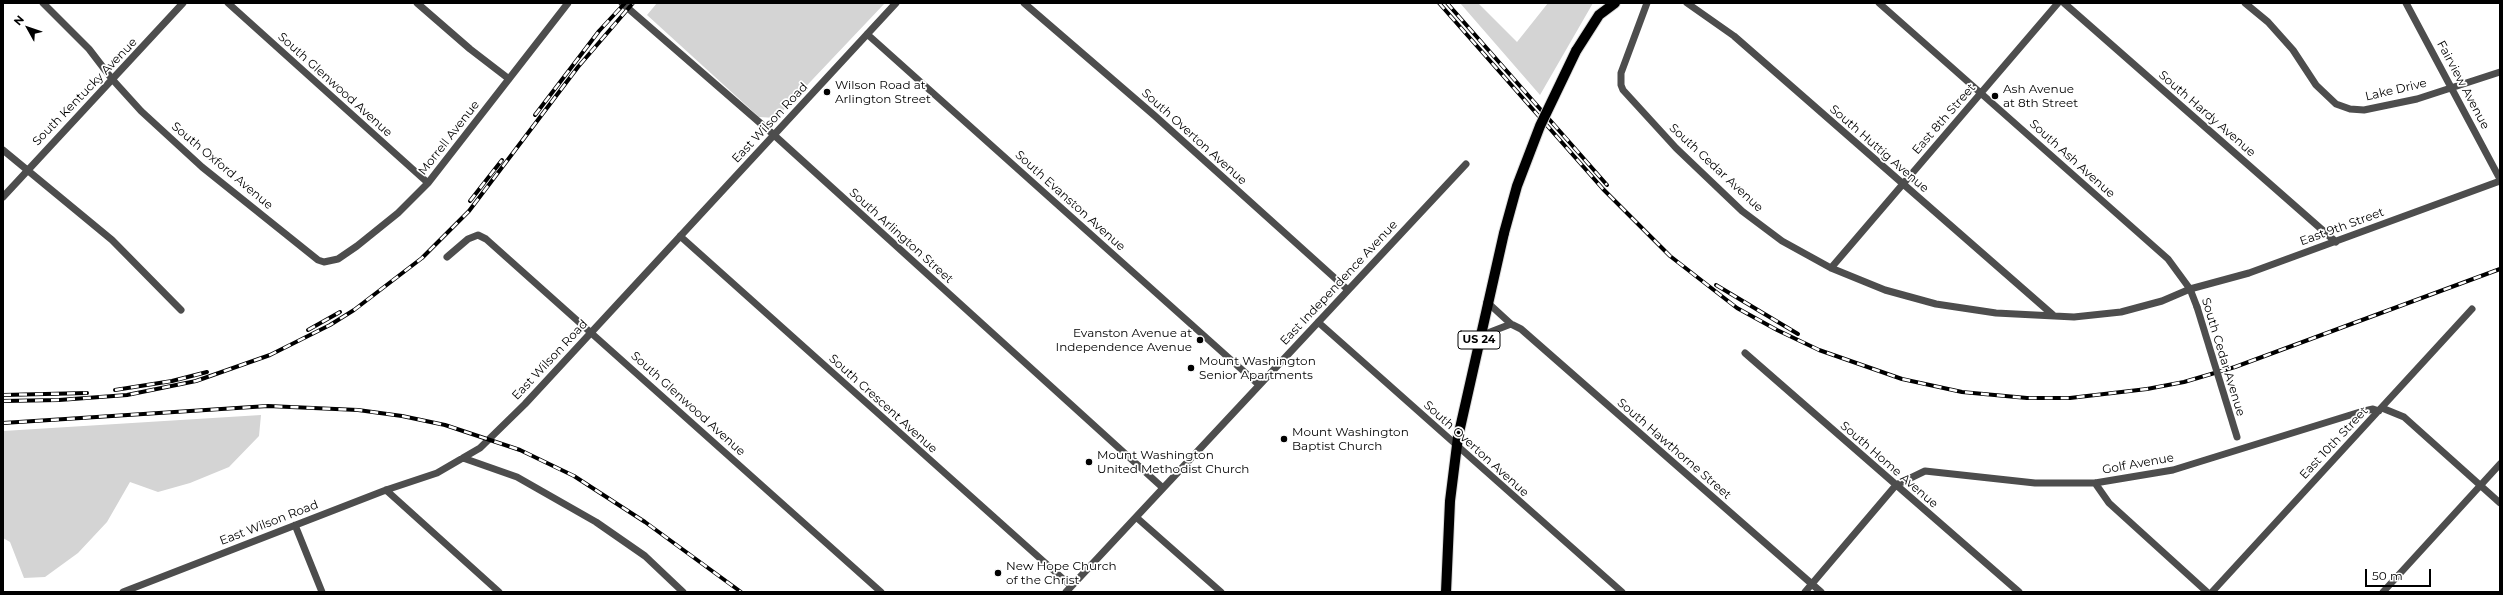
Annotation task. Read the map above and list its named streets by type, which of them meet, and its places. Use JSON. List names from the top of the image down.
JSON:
{
  "streets": {
    "main road": ["US 24"],
    "street": [
      "South Glenwood Avenue",
      "Fairview Avenue",
      "Lake Drive",
      "South Kentucky Avenue",
      "South Hardy Avenue",
      "East 8th Street",
      "East Wilson Road",
      "South Overton Avenue",
      "Morrell Avenue",
      "South Huttig Avenue",
      "South Ash Avenue",
      "South Oxford Avenue",
      "South Cedar Avenue",
      "South Evanston Avenue",
      "East 9th Street",
      "South Arlington Street",
      "East Independence Avenue",
      "South Crescent Avenue",
      "East 10th Street",
      "South Hawthorne Street",
      "Golf Avenue",
      "South Home Avenue"
    ]
  },
  "crossings": [
    ["South Glenwood Avenue", "East Wilson Road"],
    ["South Glenwood Avenue", "Morrell Avenue"],
    ["Fairview Avenue", "Lake Drive"],
    ["Fairview Avenue", "East 9th Street"],
    ["South Kentucky Avenue", "South Oxford Avenue"],
    ["South Hardy Avenue", "East 9th Street"],
    ["East 8th Street", "South Huttig Avenue"],
    ["East 8th Street", "South Ash Avenue"],
    ["East 8th Street", "South Cedar Avenue"],
    ["East Wilson Road", "South Evanston Avenue"],
    ["East Wilson Road", "South Arlington Street"],
    ["East Wilson Road", "South Crescent Avenue"],
    ["South Overton Avenue", "East Independence Avenue"],
    ["South Overton Avenue", "US 24"],
    ["Morrell Avenue", "South Oxford Avenue"],
    ["South Huttig Avenue", "South Cedar Avenue"],
    ["South Ash Avenue", "South Cedar Avenue"],
    ["South Ash Avenue", "East 9th Street"],
    ["South Cedar Avenue", "East 9th Street"],
    ["South Cedar Avenue", "Golf Avenue"],
    ["South Evanston Avenue", "East Independence Avenue"],
    ["South Arlington Street", "East Independence Avenue"],
    ["East Independence Avenue", "South Crescent Avenue"],
    ["US 24", "South Hawthorne Street"],
    ["East 10th Street", "Golf Avenue"],
    ["Golf Avenue", "South Home Avenue"]
  ],
  "places": [
    "Wilson Road at Arlington Street",
    "Ash Avenue at 8th Street",
    "Evanston Avenue at Independence Avenue",
    "Mount Washington Senior Apartments",
    "Mount Washington Baptist Church",
    "Mount Washington United Methodist Church",
    "New Hope Church of the Christ"
  ],
  "scale_bar": "50 m",
  "north": "top left"
}
